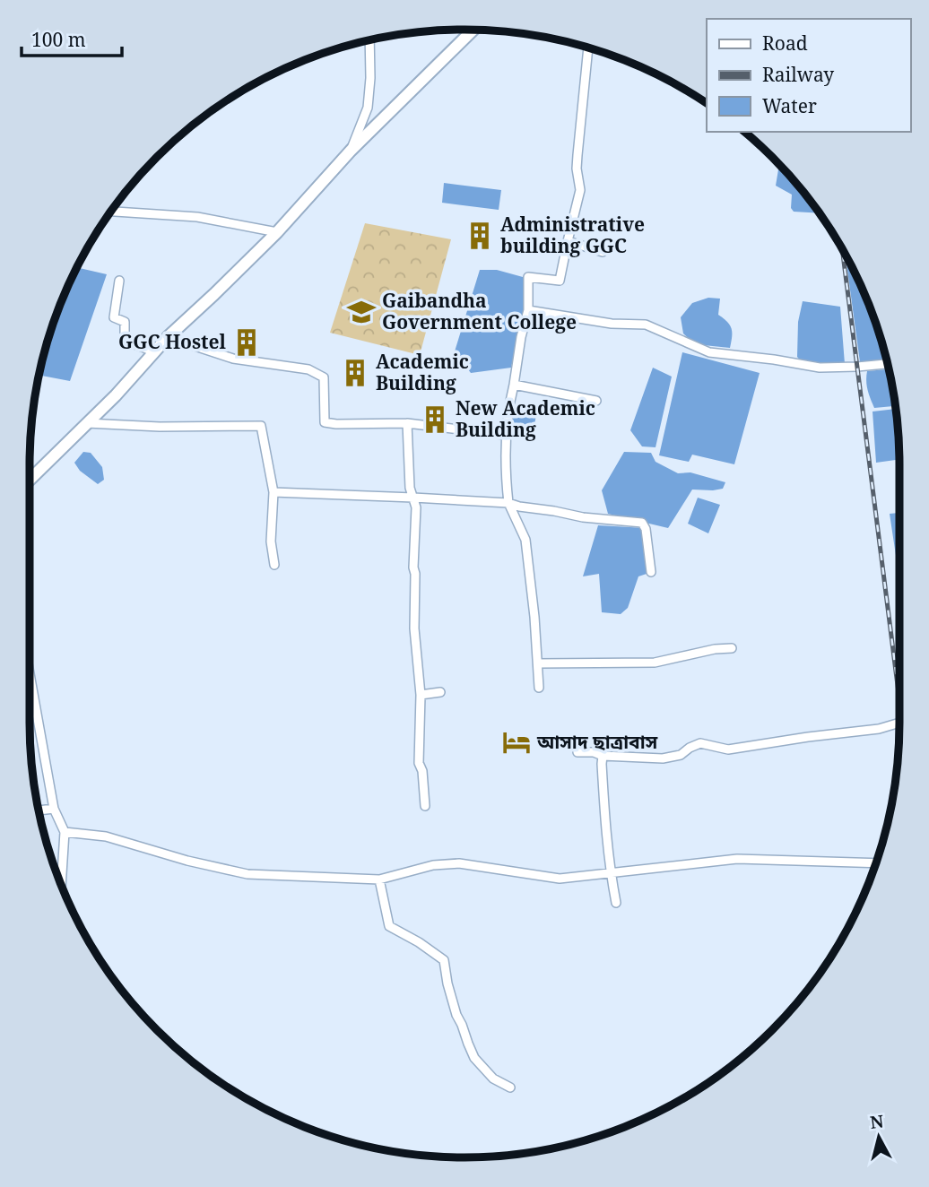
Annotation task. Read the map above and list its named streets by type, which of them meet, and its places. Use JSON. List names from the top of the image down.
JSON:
{
  "places": {
    "building": [
      "Administrative building GGC",
      "GGC Hostel",
      "Academic Building",
      "New Academic Building"
    ],
    "school or university": ["Gaibandha Government College"],
    "hotel": ["আসাদ ছাত্রাবাস"]
  },
  "legend": ["Road", "Railway", "Water"],
  "scale_bar": "100 m",
  "north": "top"
}
